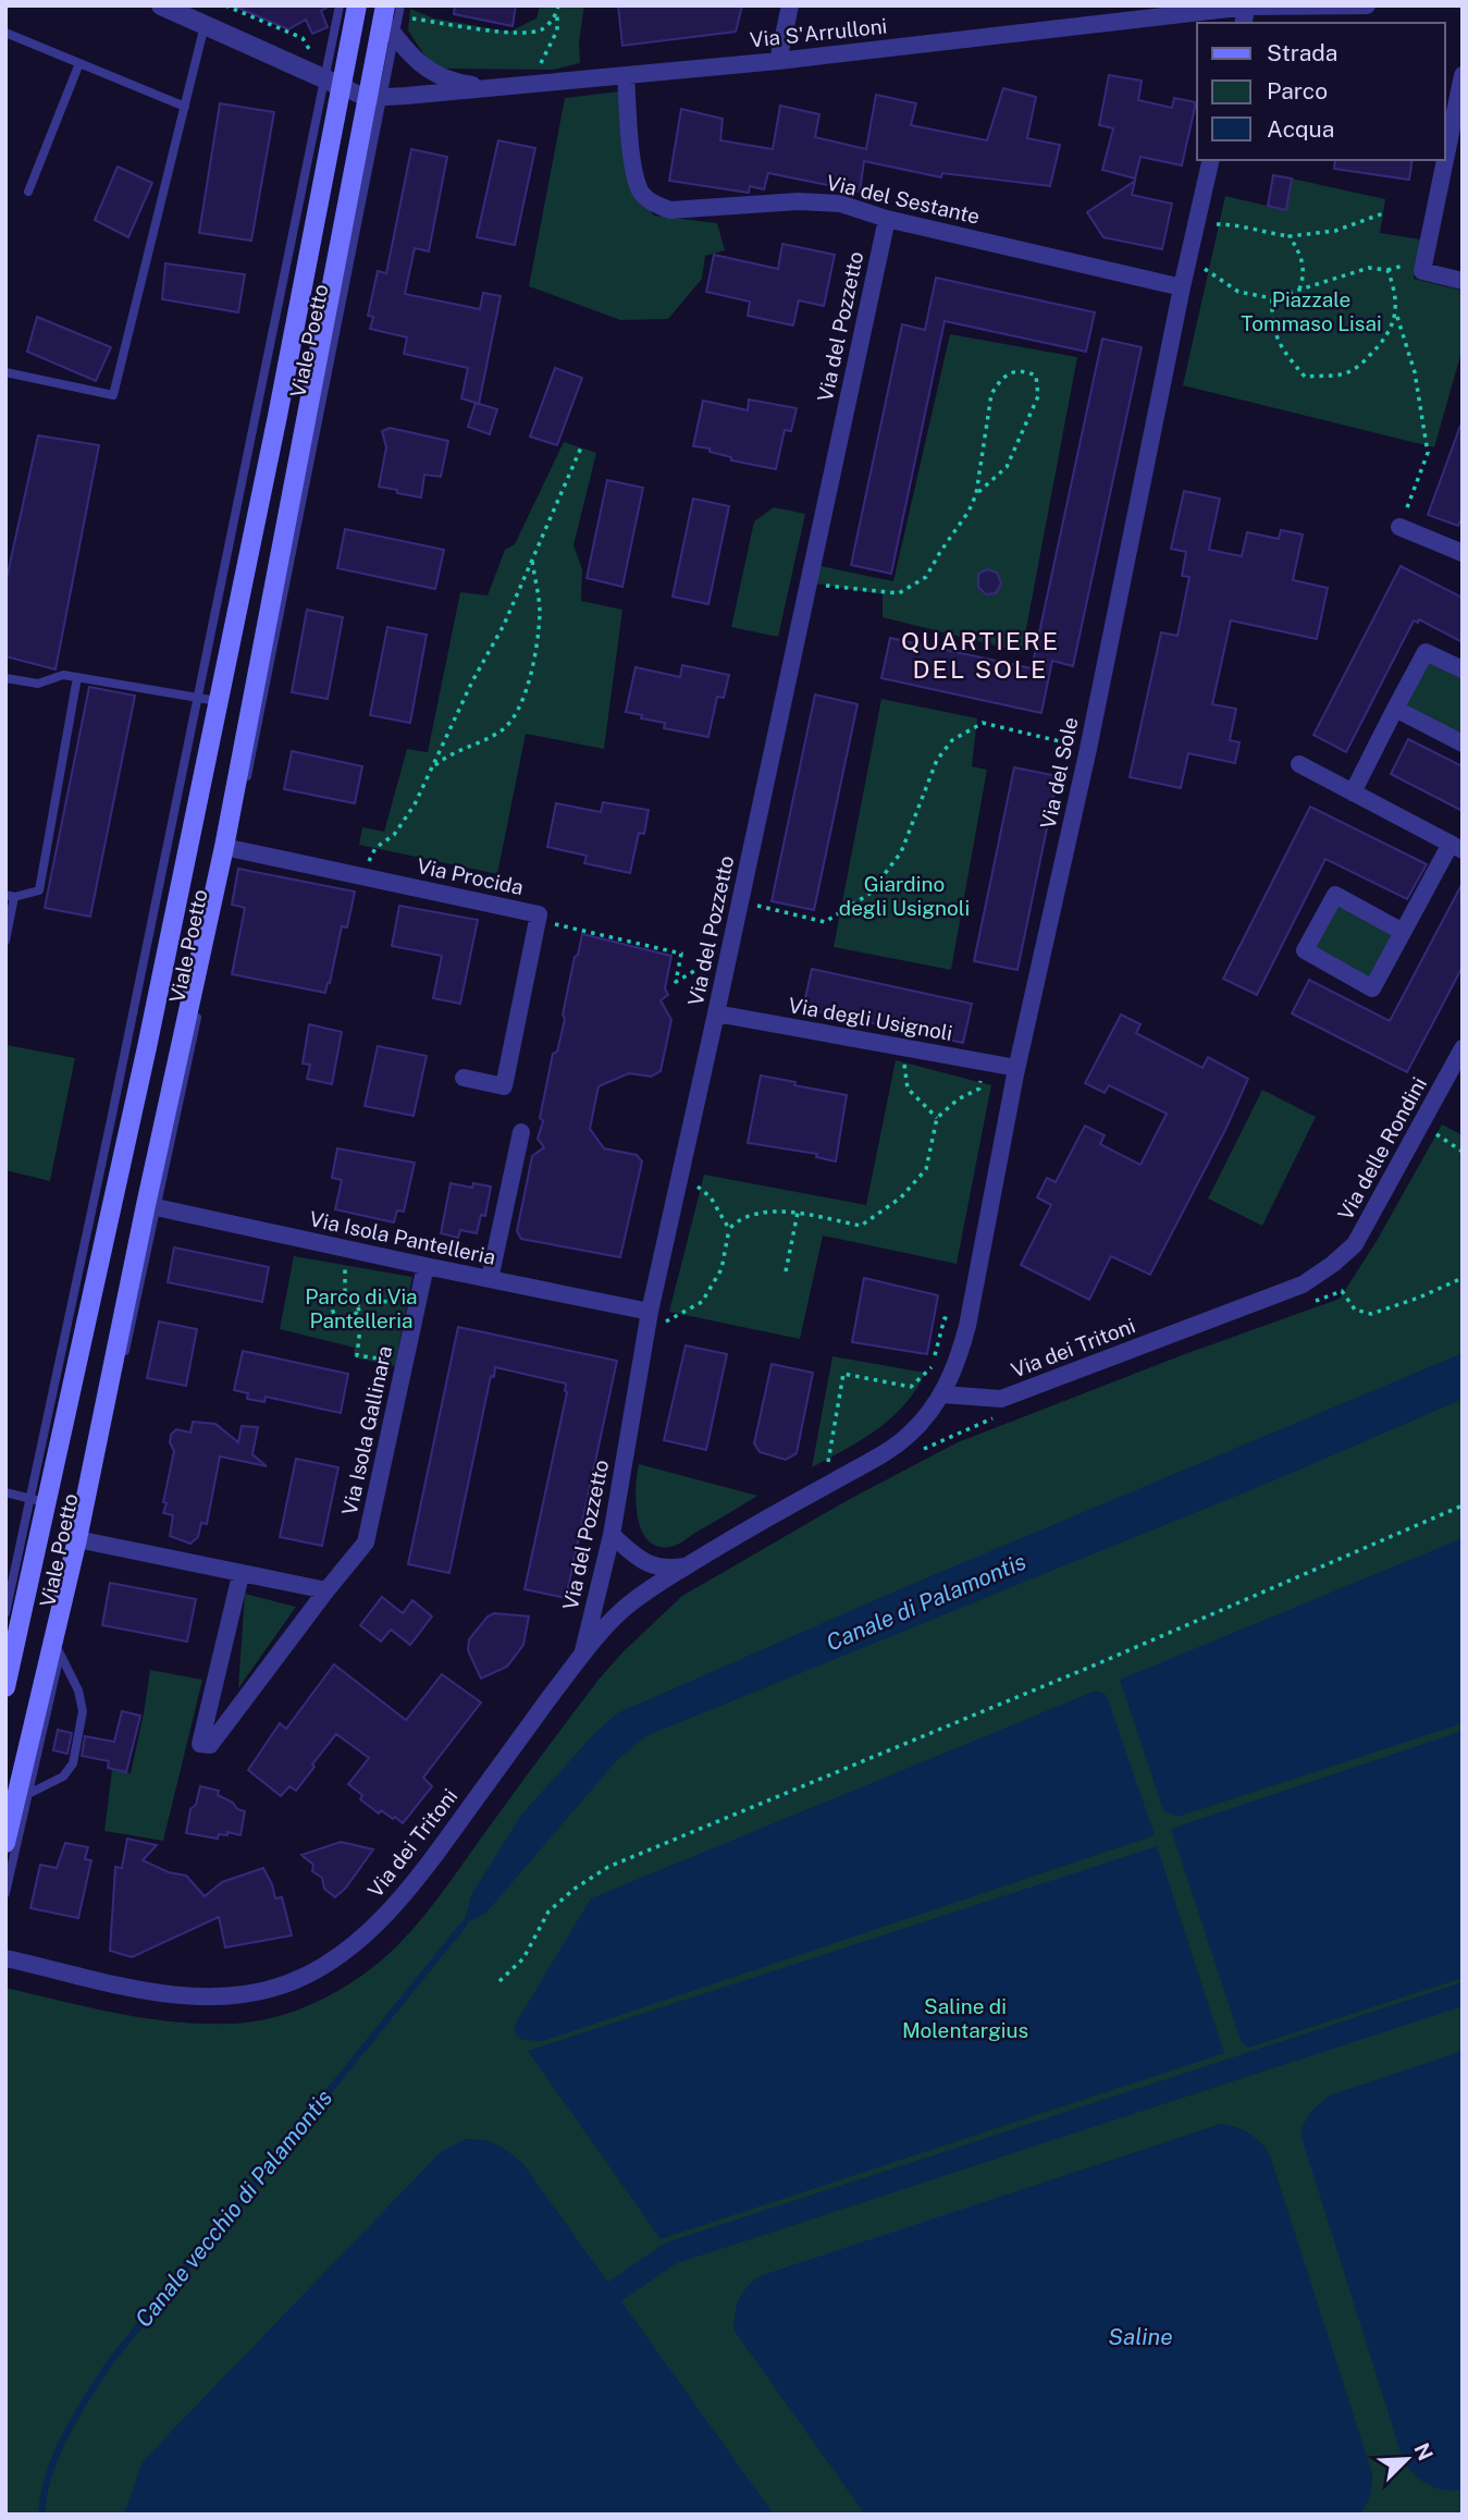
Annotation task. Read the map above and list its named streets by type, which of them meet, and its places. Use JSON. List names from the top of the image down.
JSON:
{
  "streets": {
    "main road": ["Viale Poetto"],
    "street": [
      "Via S'Arrulloni",
      "Via del Sestante",
      "Via del Pozzetto",
      "Via del Sole",
      "Via Procida",
      "Via degli Usignoli",
      "Via delle Rondini",
      "Via Isola Pantelleria",
      "Via dei Tritoni",
      "Via Isola Gallinara"
    ]
  },
  "crossings": [
    ["Via S'Arrulloni", "Via del Sestante"],
    ["Via S'Arrulloni", "Viale Poetto"],
    ["Via del Sestante", "Via del Pozzetto"],
    ["Via del Sestante", "Via del Sole"],
    ["Via del Pozzetto", "Via degli Usignoli"],
    ["Via del Pozzetto", "Via Isola Pantelleria"],
    ["Via del Pozzetto", "Via dei Tritoni"],
    ["Viale Poetto", "Via Procida"],
    ["Viale Poetto", "Via Isola Pantelleria"],
    ["Via del Sole", "Via degli Usignoli"],
    ["Via del Sole", "Via dei Tritoni"],
    ["Via delle Rondini", "Via dei Tritoni"],
    ["Via Isola Pantelleria", "Via Isola Gallinara"]
  ],
  "districts": ["QUARTIERE DEL SOLE"],
  "water": ["Canale di Palamontis", "Canale vecchio di Palamontis", "Saline"],
  "parks": [
    "Piazzale Tommaso Lisai",
    "Giardino degli Usignoli",
    "Parco di Via Pantelleria",
    "Saline di Molentargius"
  ],
  "legend": ["Strada", "Parco", "Acqua"],
  "north": "top right"
}
